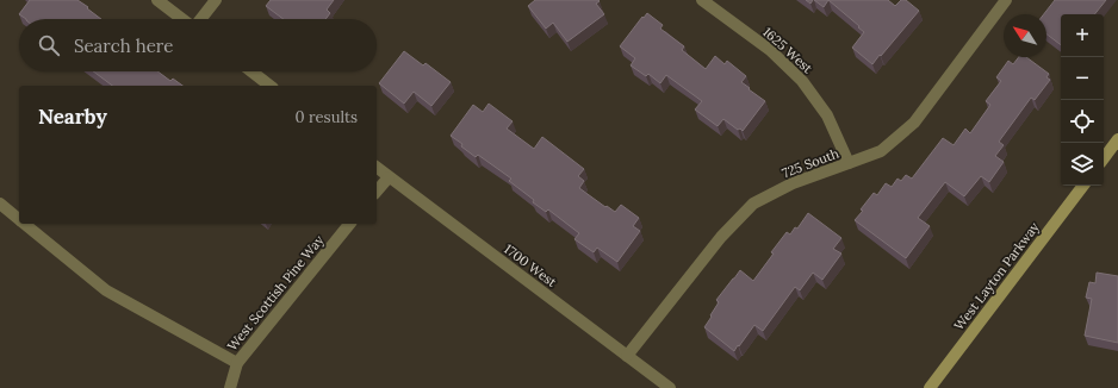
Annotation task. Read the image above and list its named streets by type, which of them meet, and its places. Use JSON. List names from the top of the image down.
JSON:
{
  "streets": {
    "main road": ["West Layton Parkway"],
    "street": [
      "1625 West",
      "725 South",
      "1700 West",
      "West Scottish Pine Way"
    ]
  },
  "crossings": [
    ["1625 West", "725 South"],
    ["725 South", "1700 West"]
  ],
  "north": "top left",
  "page": {
    "map_buttons": ["+", "−"],
    "search": "Search here",
    "heading": ["Nearby", "0 results"]
  }
}
